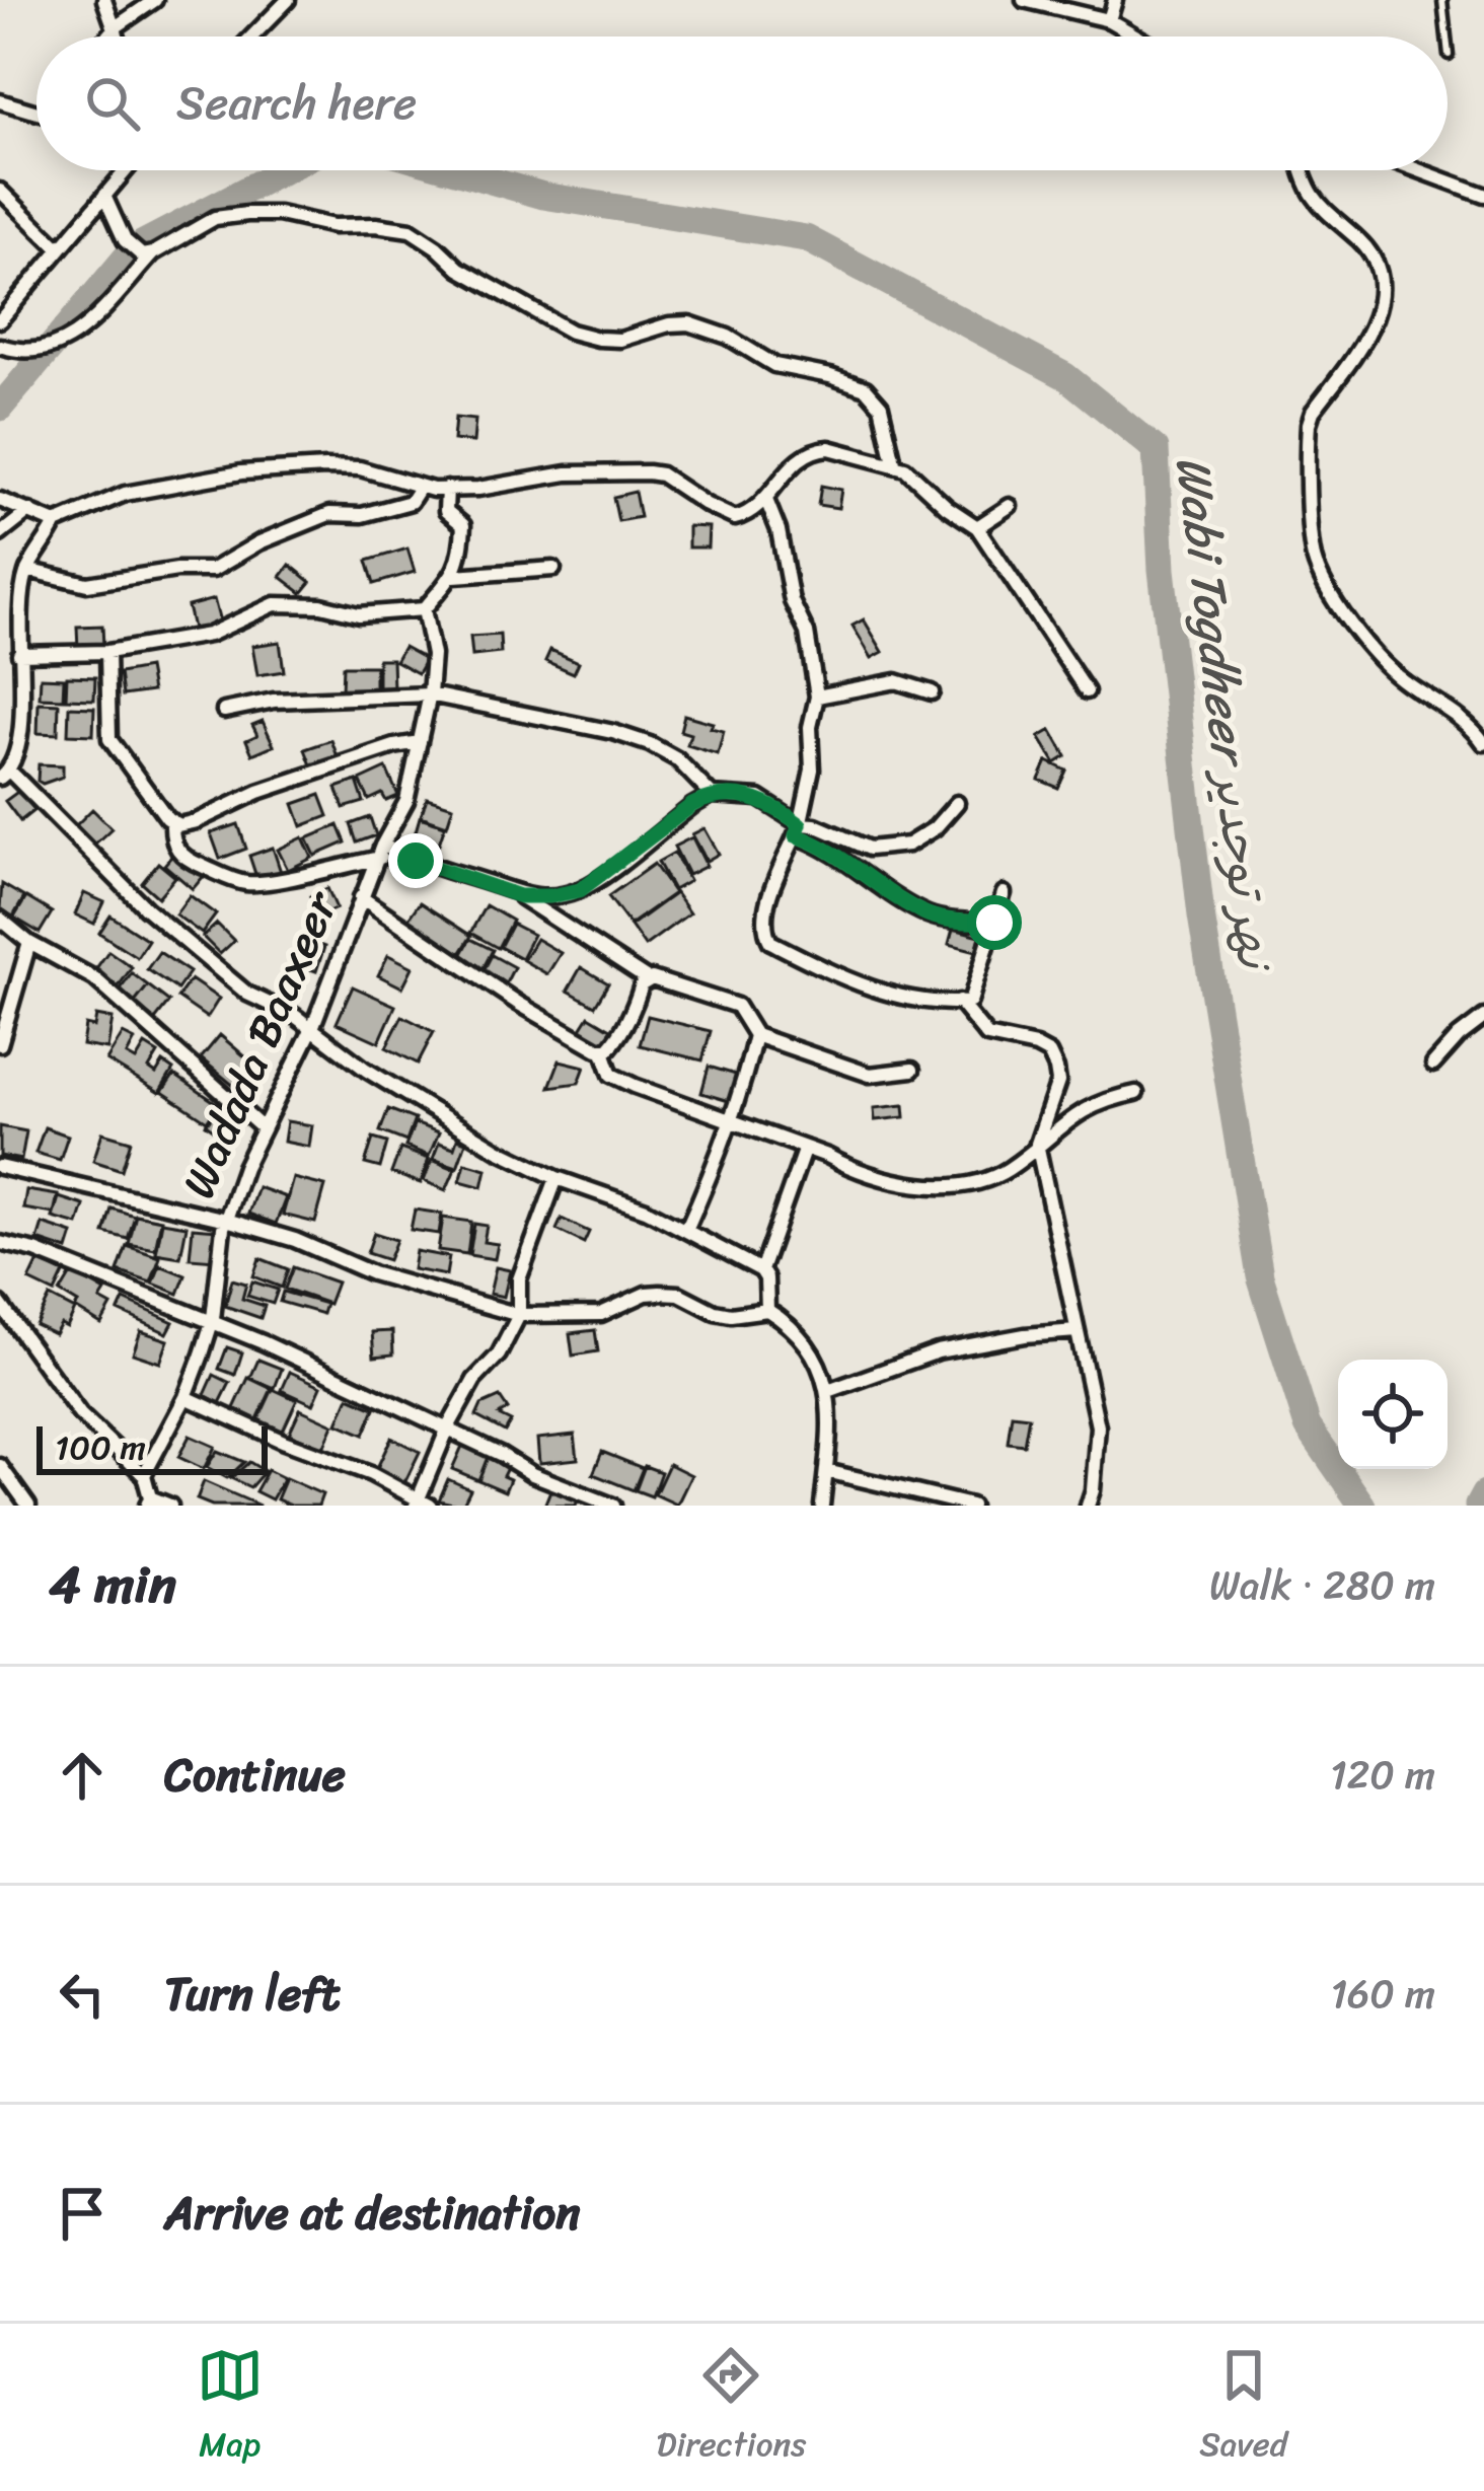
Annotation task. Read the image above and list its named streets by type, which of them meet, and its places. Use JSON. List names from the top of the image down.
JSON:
{
  "streets": {
    "street": ["Wadada Baaxeer"]
  },
  "water": ["Wabi Togdheer نهر توجدير"],
  "scale_bar": "100 m",
  "page": {
    "search": "Search here",
    "scale": "100 m",
    "heading": ["4 min", "Walk · 280 m"],
    "list": [
      ["Continue", "120 m"],
      ["Turn left", "160 m"],
      "Arrive at destination"
    ],
    "nav": ["Map", "Directions", "Saved"]
  }
}
